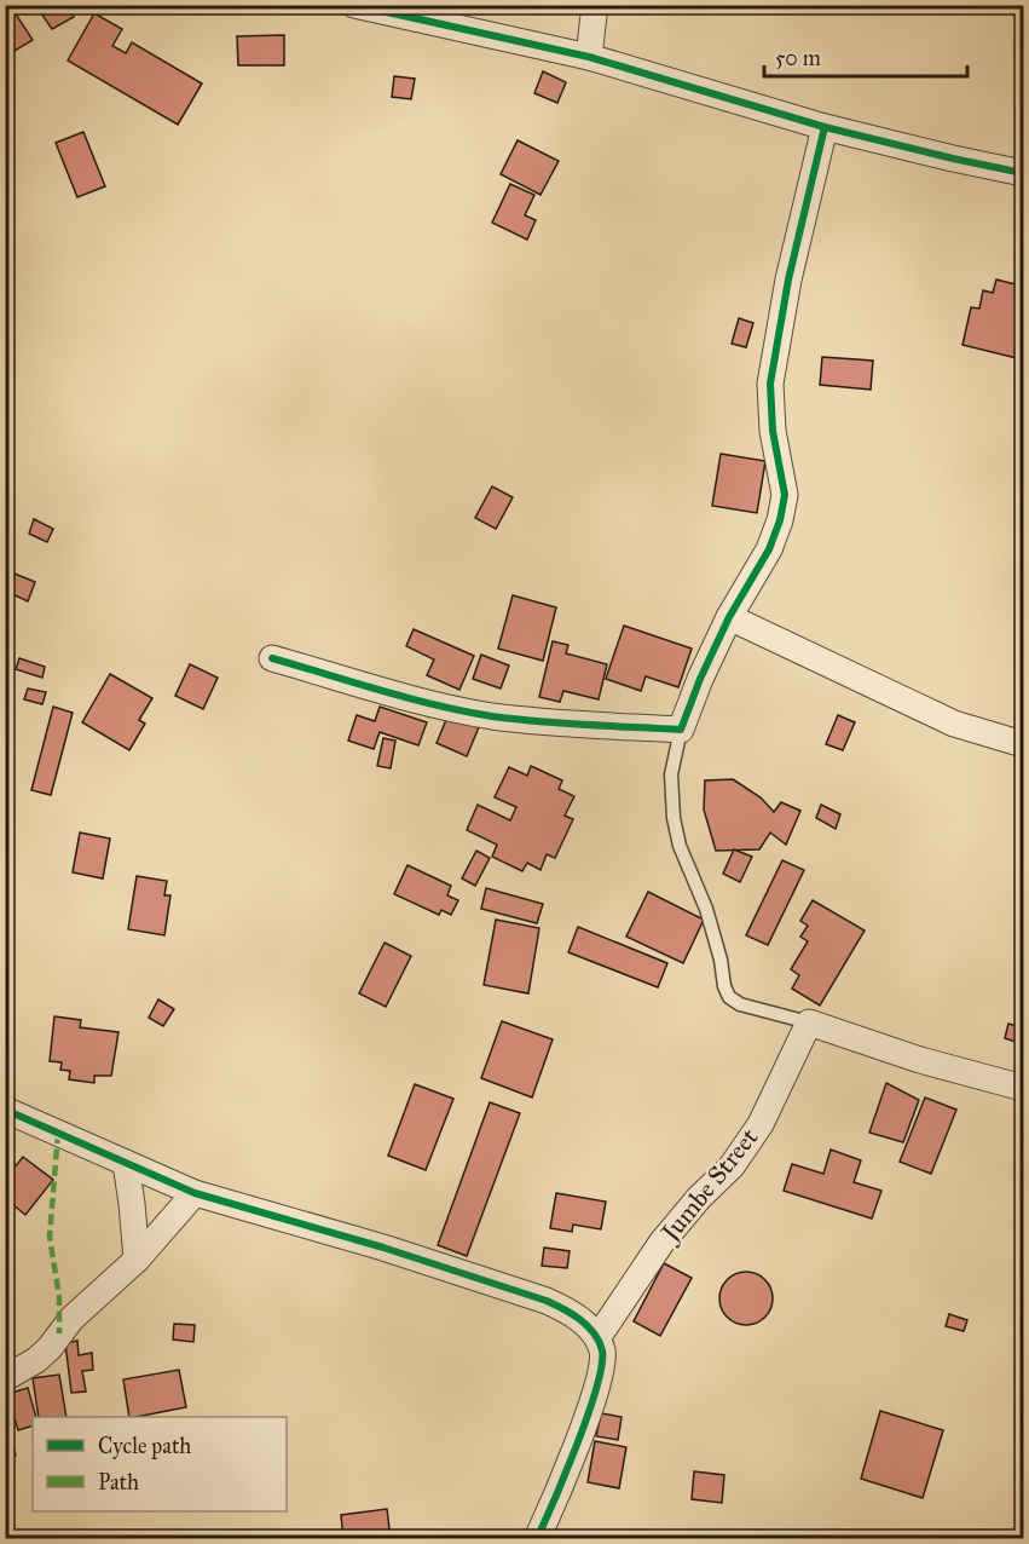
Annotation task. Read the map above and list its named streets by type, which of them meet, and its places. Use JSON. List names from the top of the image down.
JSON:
{
  "streets": {
    "street": ["Jumbe Street"]
  },
  "legend": ["Cycle path", "Path"],
  "scale_bar": "50 m"
}
